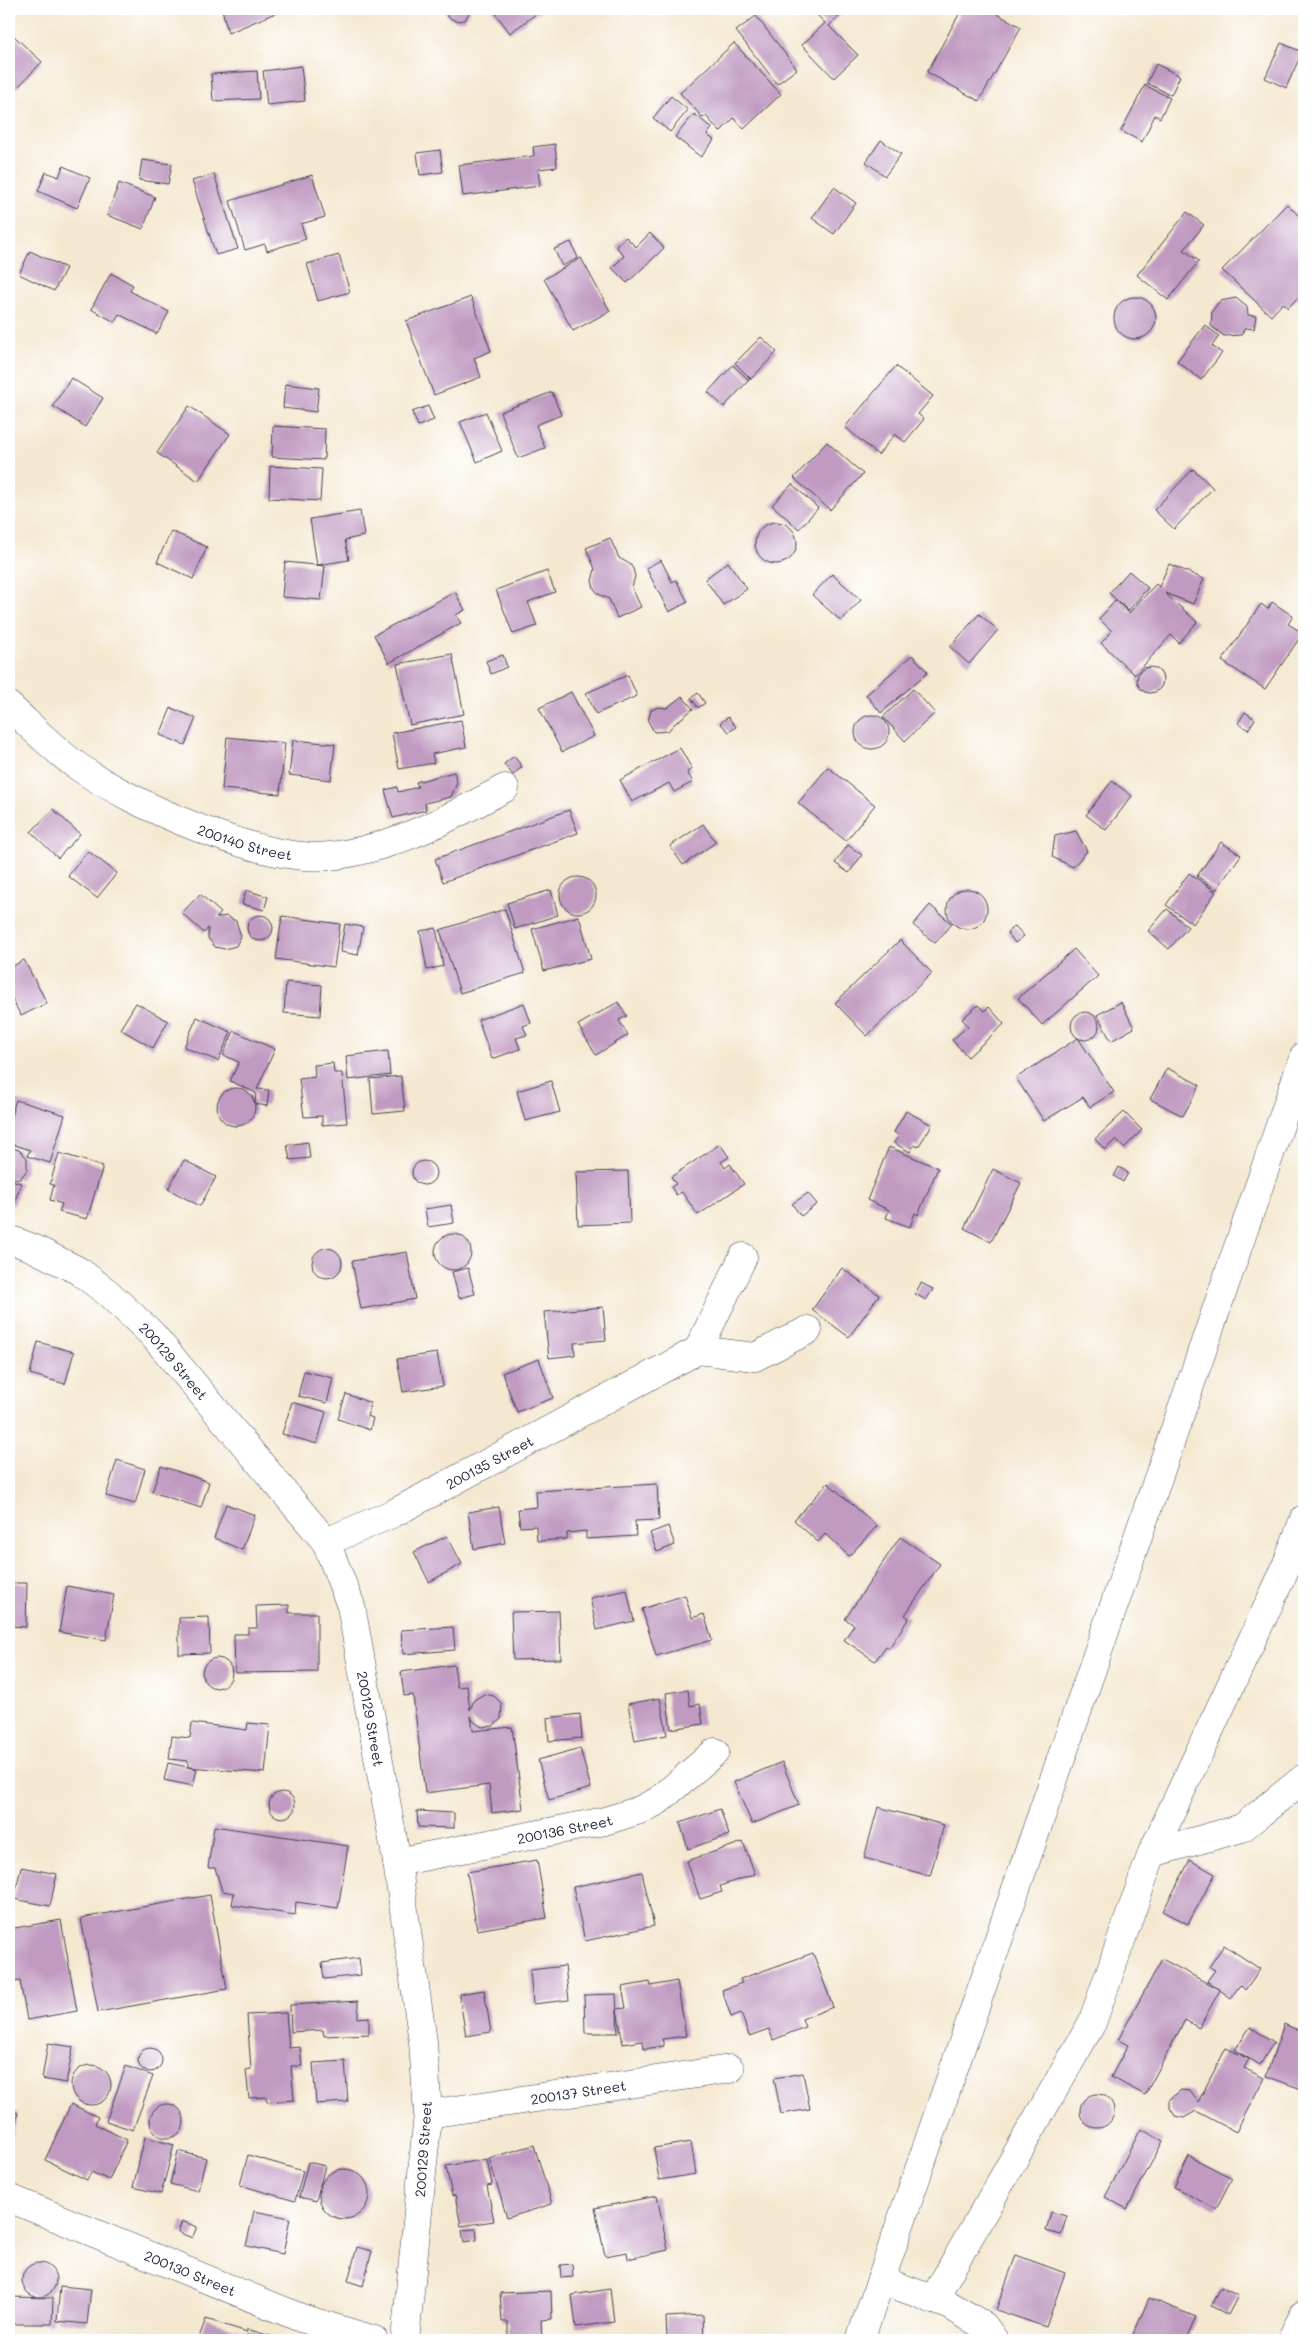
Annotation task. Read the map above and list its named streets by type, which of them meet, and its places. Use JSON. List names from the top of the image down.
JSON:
{
  "streets": {
    "street": [
      "200140 Street",
      "200129 Street",
      "200135 Street",
      "200136 Street",
      "200137 Street",
      "200130 Street"
    ]
  },
  "crossings": [
    ["200129 Street", "200135 Street"],
    ["200129 Street", "200136 Street"],
    ["200129 Street", "200137 Street"]
  ]
}
